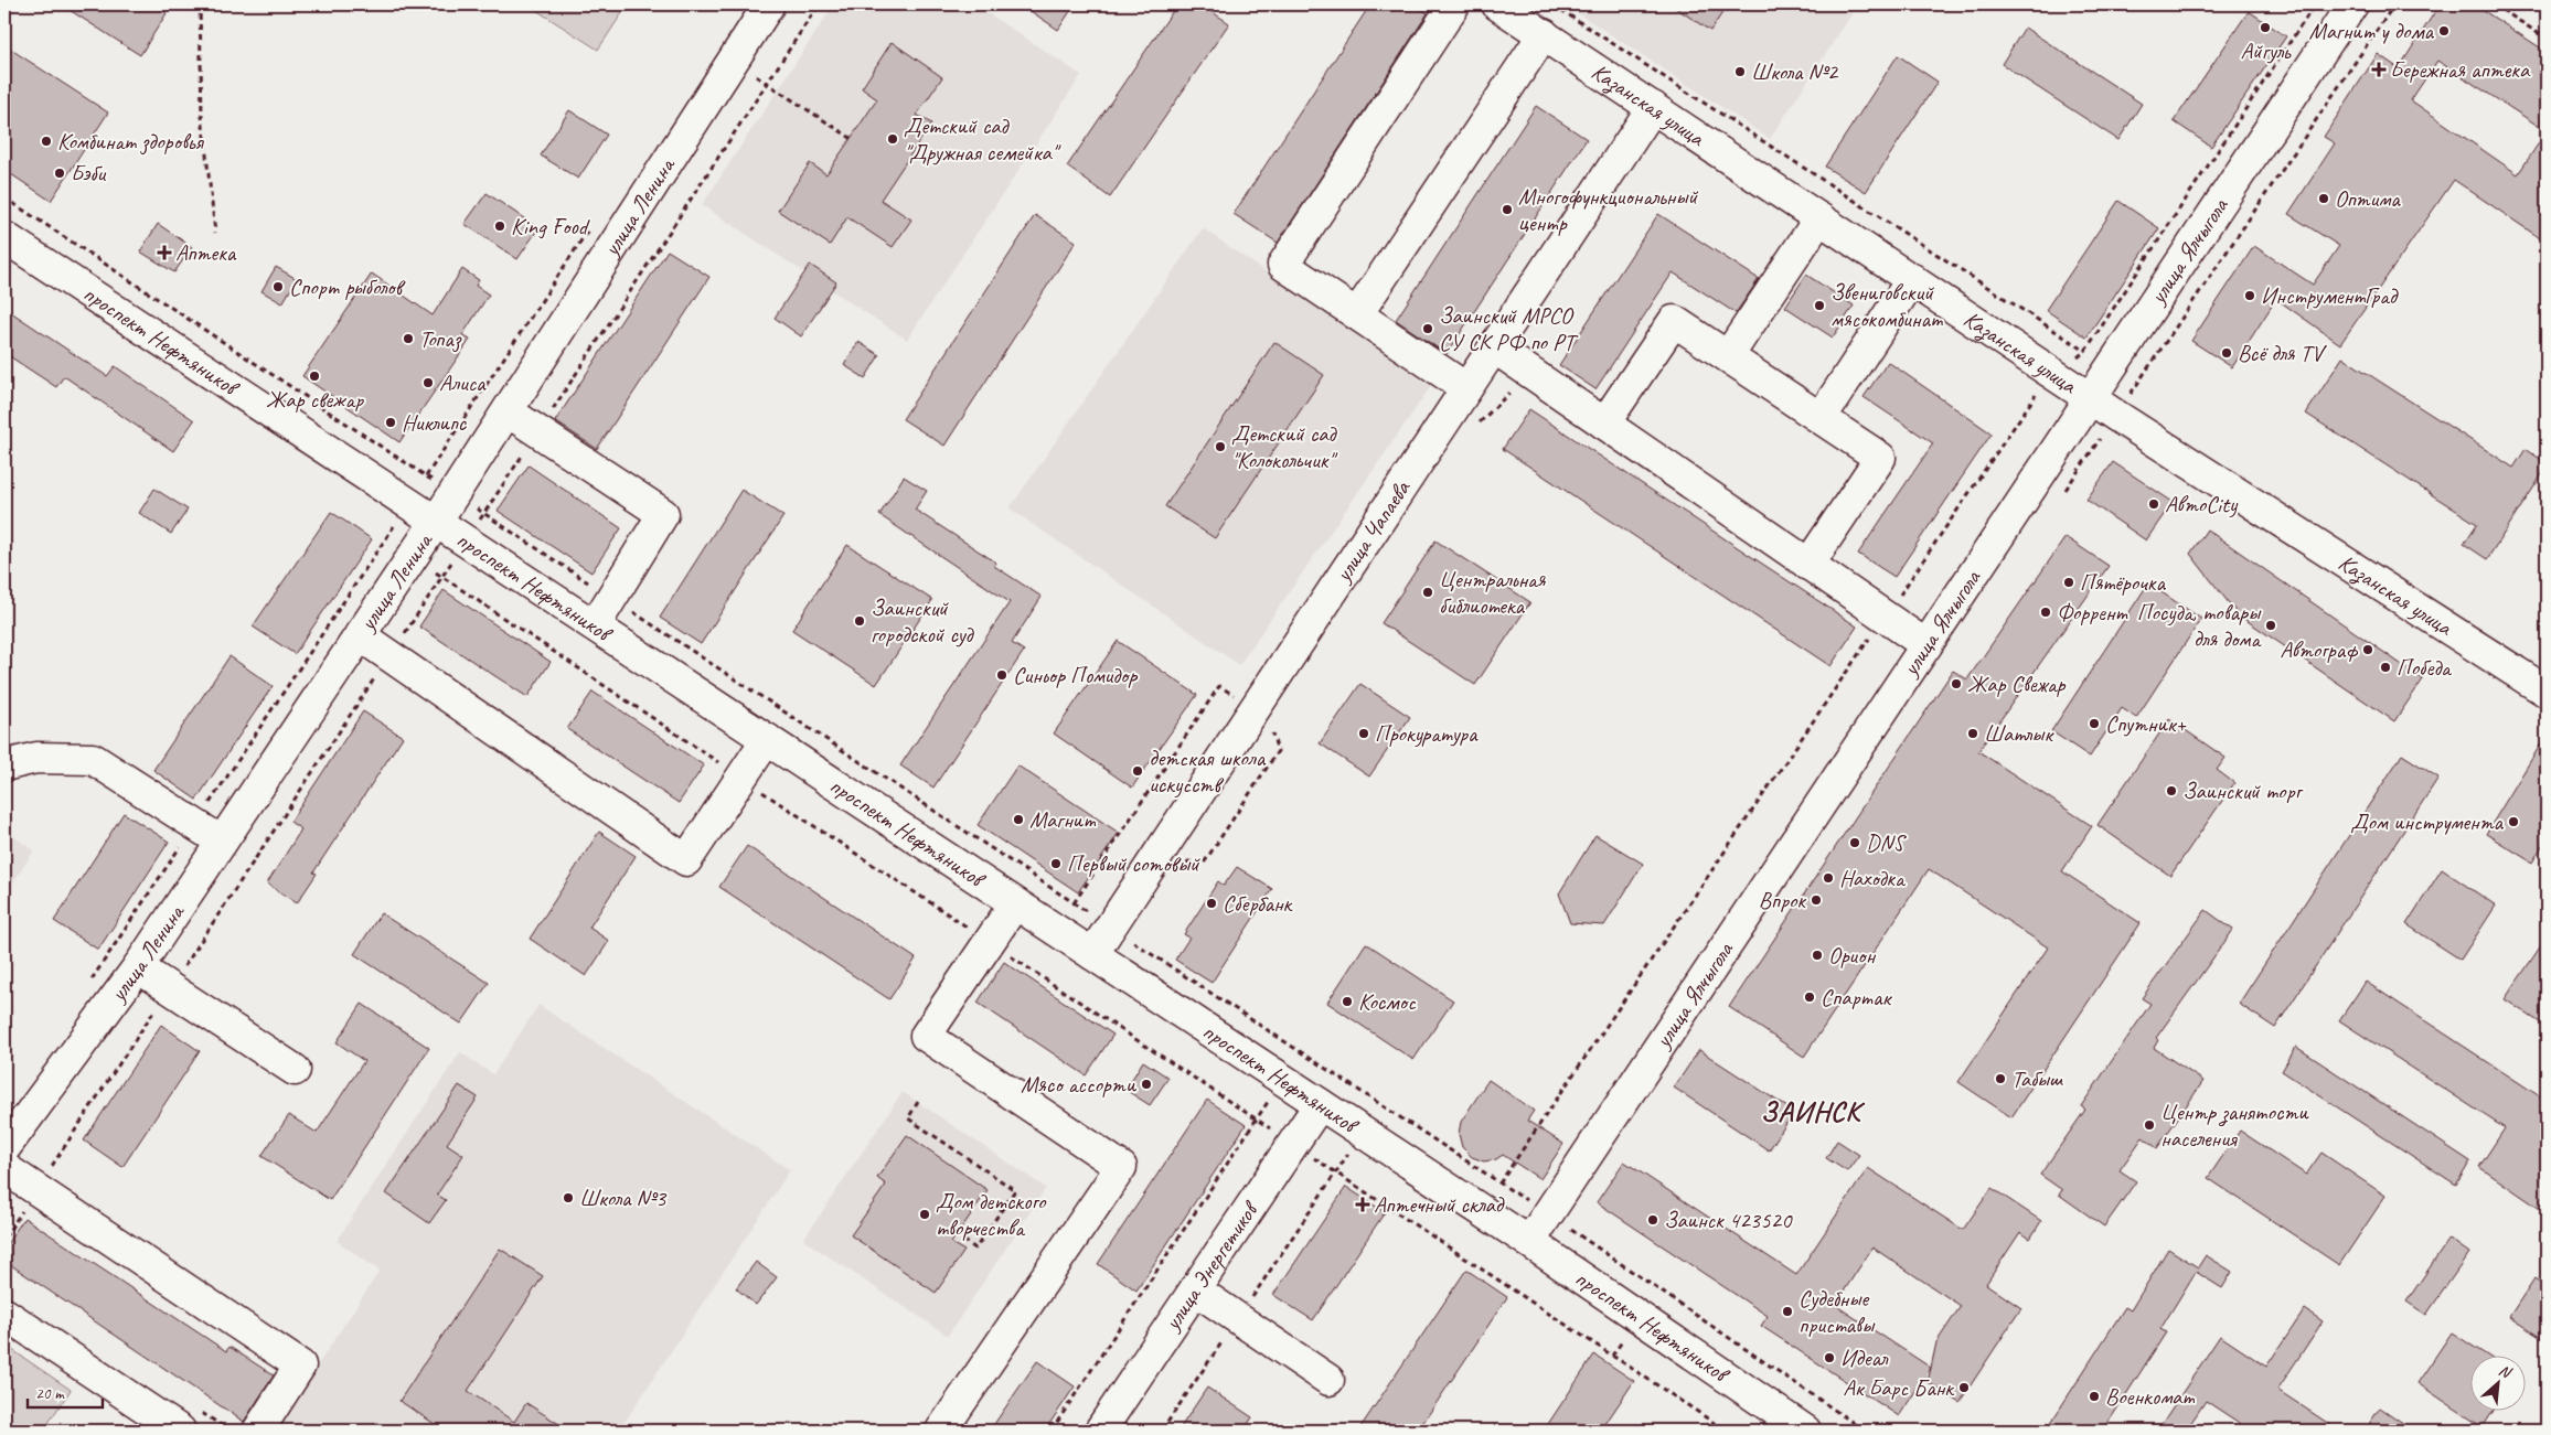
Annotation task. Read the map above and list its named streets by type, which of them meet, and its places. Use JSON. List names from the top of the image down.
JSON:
{
  "streets": {
    "street": [
      "Казанская улица",
      "улица Ленина",
      "улица Ялчыгола",
      "проспект Нефтяников",
      "улица Чапаева",
      "улица Энергетиков"
    ]
  },
  "crossings": [
    ["Казанская улица", "улица Ялчыгола"],
    ["Казанская улица", "улица Чапаева"],
    ["улица Ленина", "проспект Нефтяников"],
    ["улица Ялчыгола", "проспект Нефтяников"],
    ["проспект Нефтяников", "улица Чапаева"],
    ["проспект Нефтяников", "улица Энергетиков"]
  ],
  "districts": ["ЗАИНСК"],
  "places": {
    "other": [
      "Айгуль",
      "Магнит у дома",
      "Школа №2",
      "Детский сад \"Дружная семейка\"",
      "Комбинат здоровья",
      "Бэби",
      "Оптима",
      "Многофункциональный центр",
      "King Food",
      "Спорт рыболов",
      "ИнструментГрад",
      "Звениговский мясокомбинат",
      "Заинский МРСО СУ СК РФ по РТ",
      "Топаз",
      "Всё для TV",
      "Жар свежар",
      "Алиса",
      "Никлипс",
      "Детский сад \"Колокольчик\"",
      "АвтоCity",
      "Пятёрочка",
      "Центральная библиотека",
      "Форрент",
      "Заинский городской суд",
      "Посуда, товары для дома",
      "Автограф",
      "Победа",
      "Синьор Помидор",
      "Жар Свежар",
      "Спутник+",
      "Прокуратура",
      "Шатлык",
      "детская школа искусств",
      "Заинский торг",
      "Магнит",
      "Дом инструмента",
      "DNS",
      "Первый сотовый",
      "Находка",
      "Впрок",
      "Сбербанк",
      "Орион",
      "Спартак",
      "Космос",
      "Табыш",
      "Мясо ассорти",
      "Центр занятости населения",
      "Школа №3",
      "Дом детского творчества",
      "Заинск 423520",
      "Судебные приставы",
      "Идеал",
      "Ак Барс Банк",
      "Военкомат"
    ],
    "health": ["Бережная аптека", "Аптека", "Аптечный склад"]
  },
  "scale_bar": "20 m",
  "north": "top right"
}
